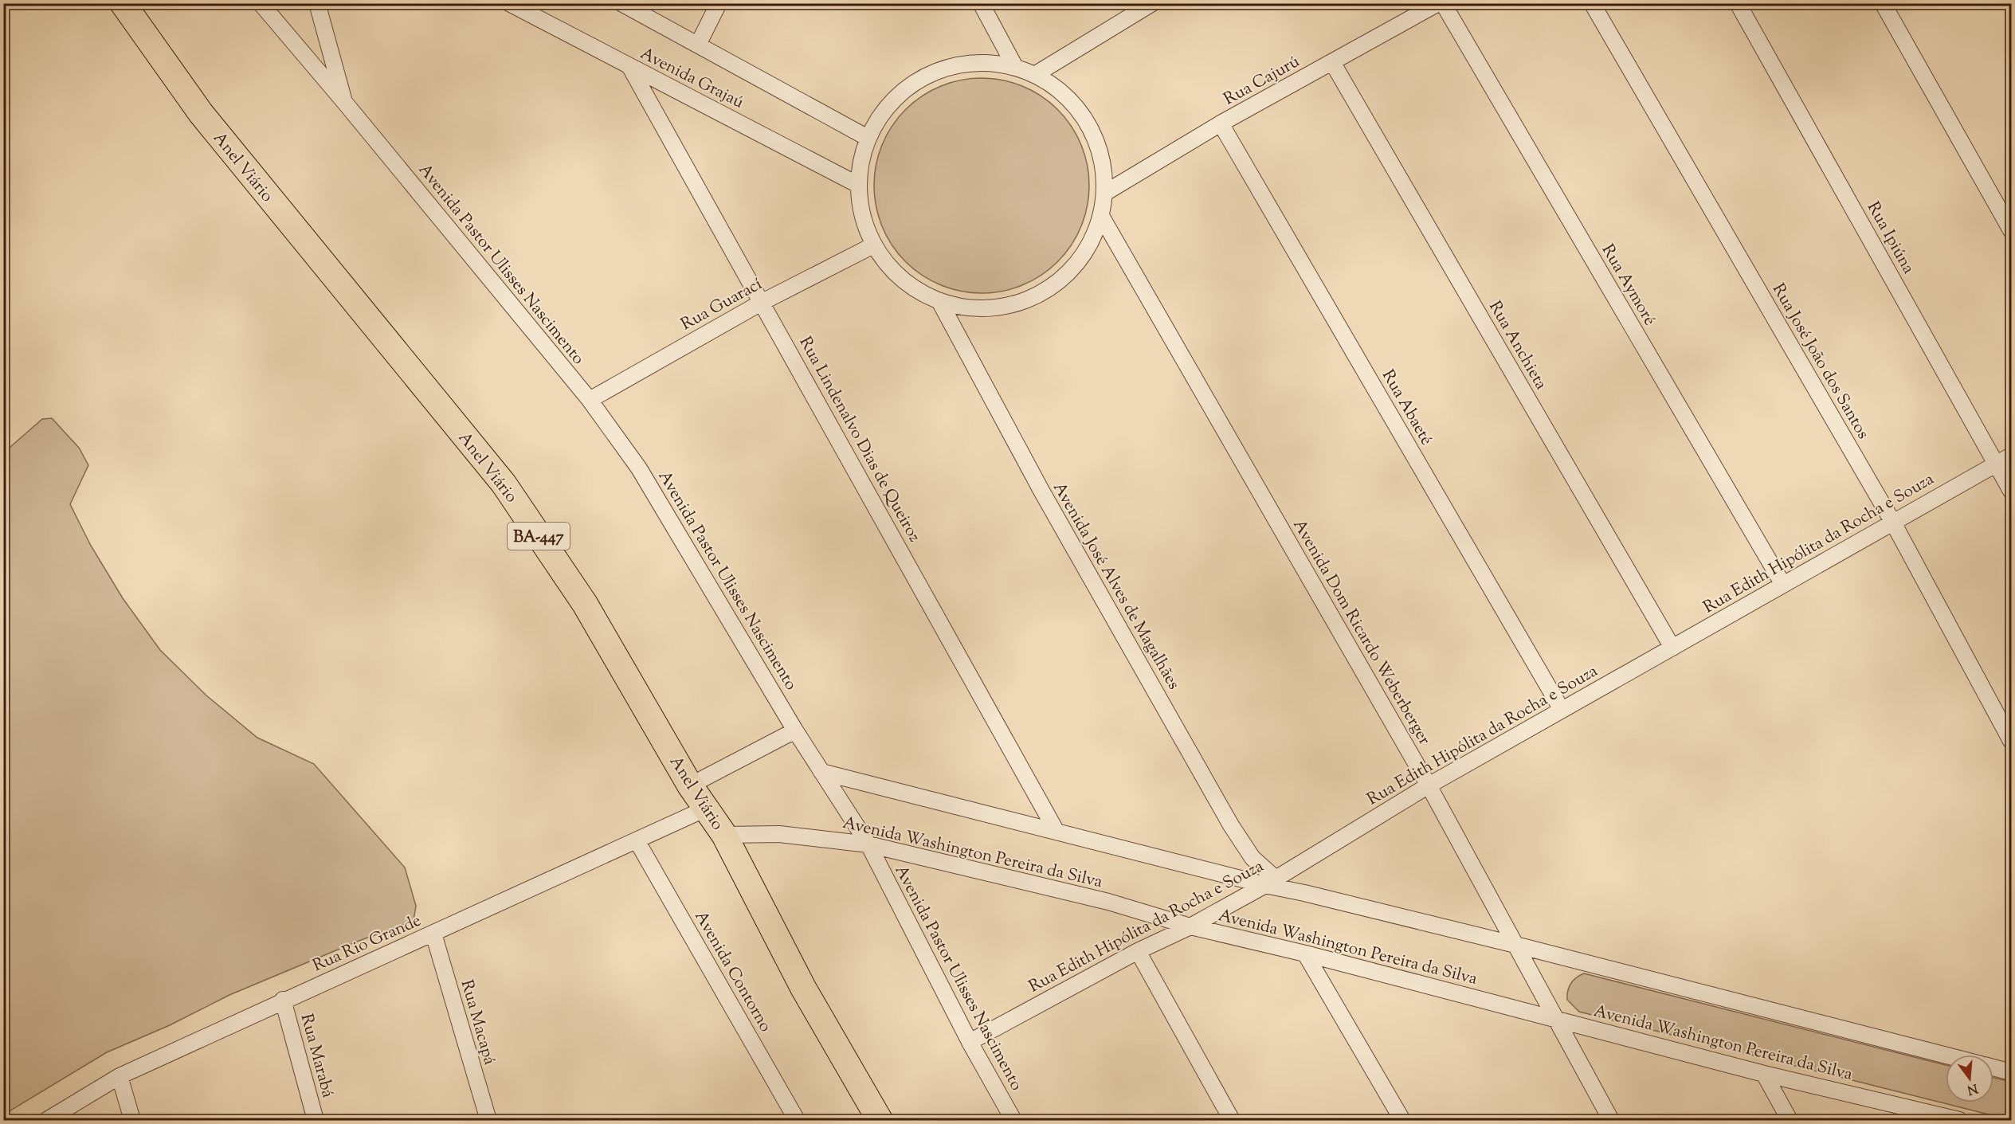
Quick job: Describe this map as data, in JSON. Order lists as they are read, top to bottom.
{
  "streets": {
    "main road": ["Anel Viário", "BA-447"],
    "street": [
      "Avenida Grajaú",
      "Rua Cajurú",
      "Rua Ipiúna",
      "Avenida Pastor Ulisses Nascimento",
      "Rua Aymoré",
      "Rua Guarací",
      "Rua Anchieta",
      "Rua José João dos Santos",
      "Rua Abaeté",
      "Rua Lindenalvo Dias de Queiroz",
      "Rua Edith Hipólita da Rocha e Souza",
      "Avenida José Alves de Magalhães",
      "Avenida Dom Ricardo Weberberger",
      "Avenida Washington Pereira da Silva",
      "Rua Rio Grande",
      "Avenida Contorno",
      "Rua Macapá",
      "Rua Marabá"
    ]
  },
  "crossings": [
    ["Avenida Grajaú", "Rua Lindenalvo Dias de Queiroz"],
    ["Rua Cajurú", "Rua Anchieta"],
    ["Rua Cajurú", "Rua Abaeté"],
    ["Anel Viário", "Avenida Washington Pereira da Silva"],
    ["Anel Viário", "Rua Rio Grande"],
    ["Rua Ipiúna", "Rua Edith Hipólita da Rocha e Souza"],
    ["Avenida Pastor Ulisses Nascimento", "Rua Guarací"],
    ["Avenida Pastor Ulisses Nascimento", "Rua Edith Hipólita da Rocha e Souza"],
    ["Avenida Pastor Ulisses Nascimento", "Avenida Washington Pereira da Silva"],
    ["Rua Aymoré", "Rua Edith Hipólita da Rocha e Souza"],
    ["Rua Guarací", "Rua Lindenalvo Dias de Queiroz"],
    ["Rua Anchieta", "Rua Edith Hipólita da Rocha e Souza"],
    ["Rua José João dos Santos", "Rua Edith Hipólita da Rocha e Souza"],
    ["Rua Abaeté", "Rua Edith Hipólita da Rocha e Souza"],
    ["Rua Edith Hipólita da Rocha e Souza", "Avenida José Alves de Magalhães"],
    ["Rua Edith Hipólita da Rocha e Souza", "Avenida Dom Ricardo Weberberger"],
    ["Rua Edith Hipólita da Rocha e Souza", "Avenida Washington Pereira da Silva"],
    ["Avenida Dom Ricardo Weberberger", "Avenida Washington Pereira da Silva"],
    ["Rua Rio Grande", "Avenida Contorno"],
    ["Rua Rio Grande", "Rua Macapá"],
    ["Rua Rio Grande", "Rua Marabá"]
  ],
  "north": "bottom"
}
